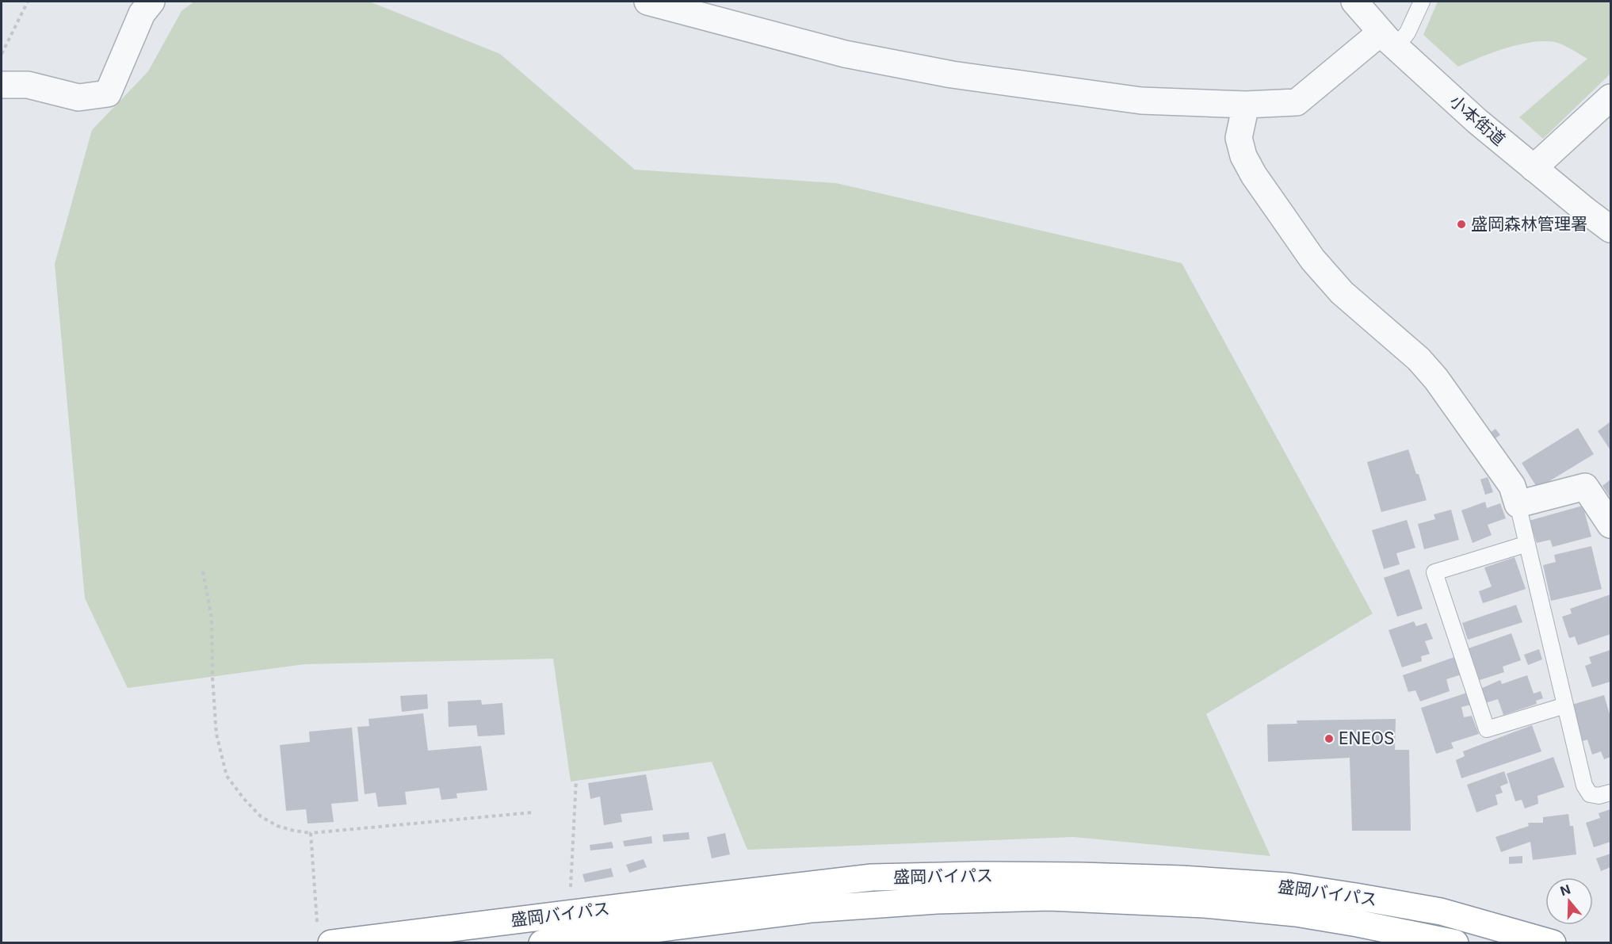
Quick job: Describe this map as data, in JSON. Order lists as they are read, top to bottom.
{
  "streets": {
    "highway": ["盛岡バイパス"],
    "street": ["小本街道"]
  },
  "places": ["盛岡森林管理署", "ENEOS"],
  "north": "top"
}
